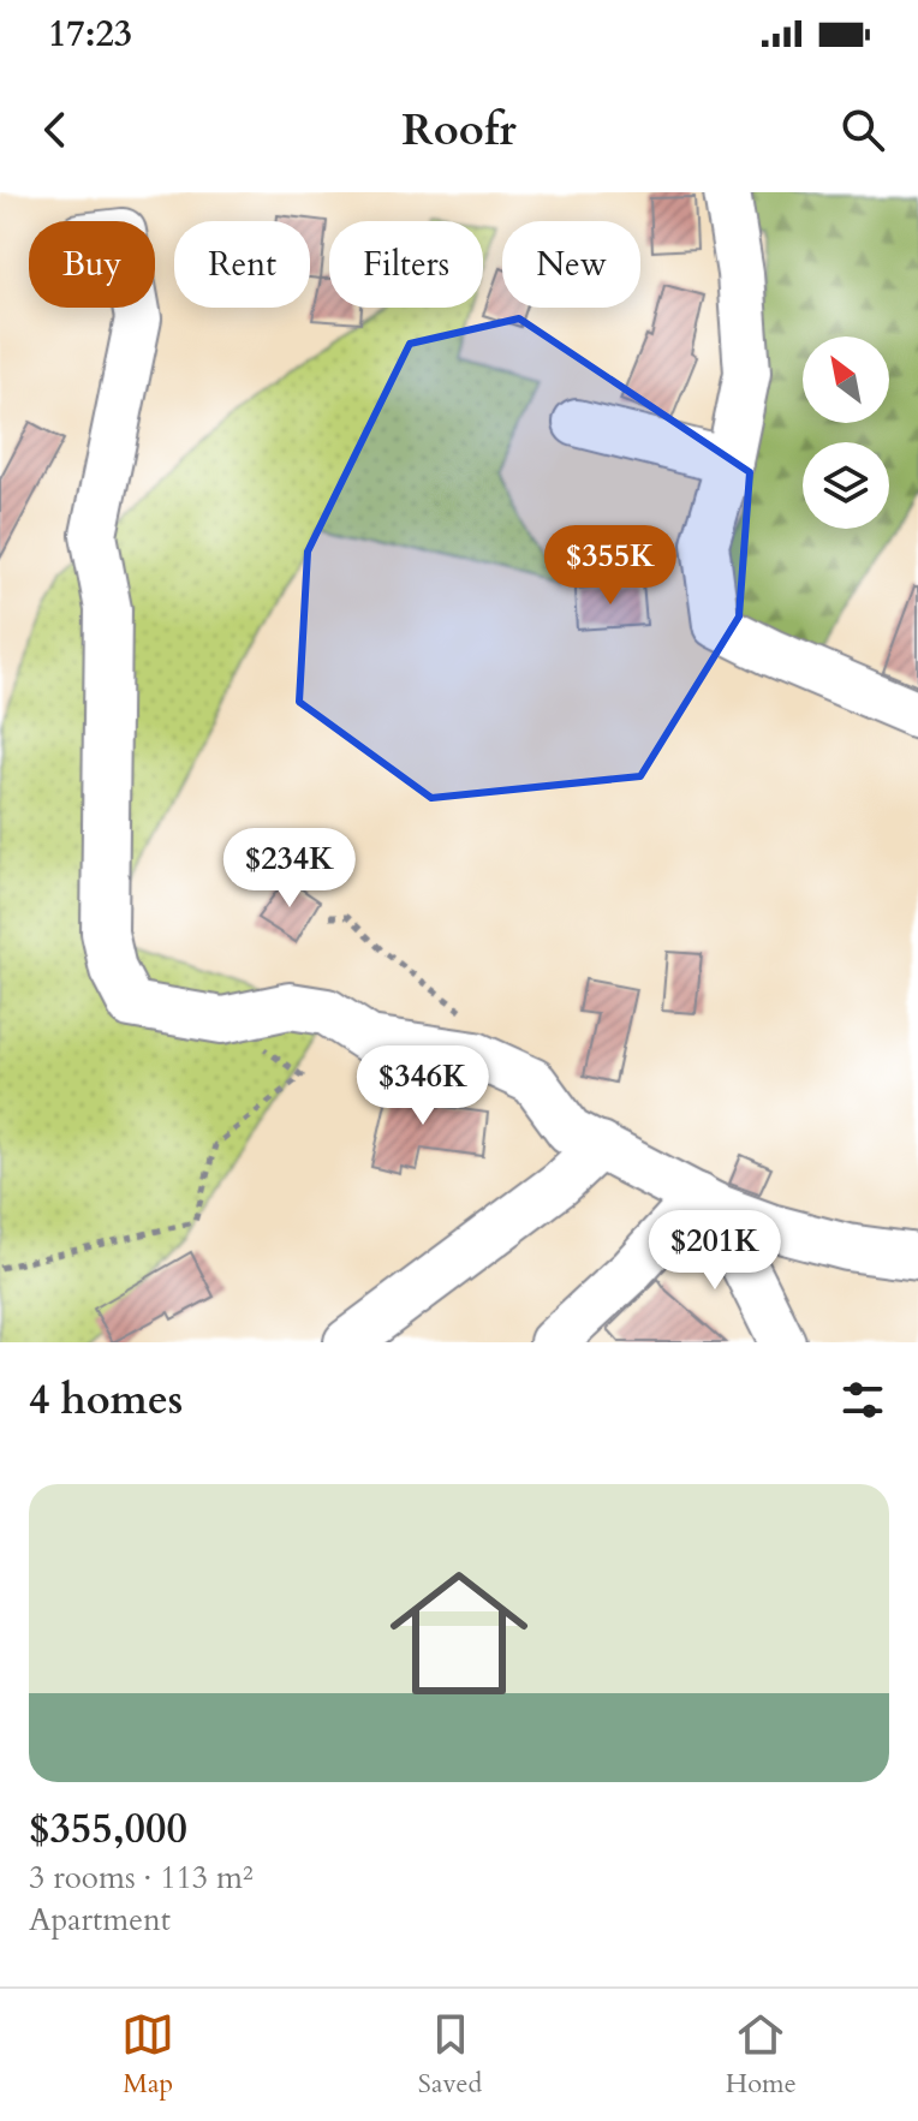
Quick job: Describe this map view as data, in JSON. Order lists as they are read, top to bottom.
{
  "north": "top left",
  "page": {
    "status": "17:23",
    "header": "Roofr",
    "chip": [
      "Buy",
      "Rent",
      "Filters",
      "New"
    ],
    "price": [
      "$355K",
      "$234K",
      "$346K",
      "$201K"
    ],
    "heading": "4 homes",
    "list": [
      {
        "name": "$355,000",
        "note": "3 rooms · 113 m² · Apartment"
      }
    ],
    "tabs": ["Map", "Saved", "Home"]
  }
}
